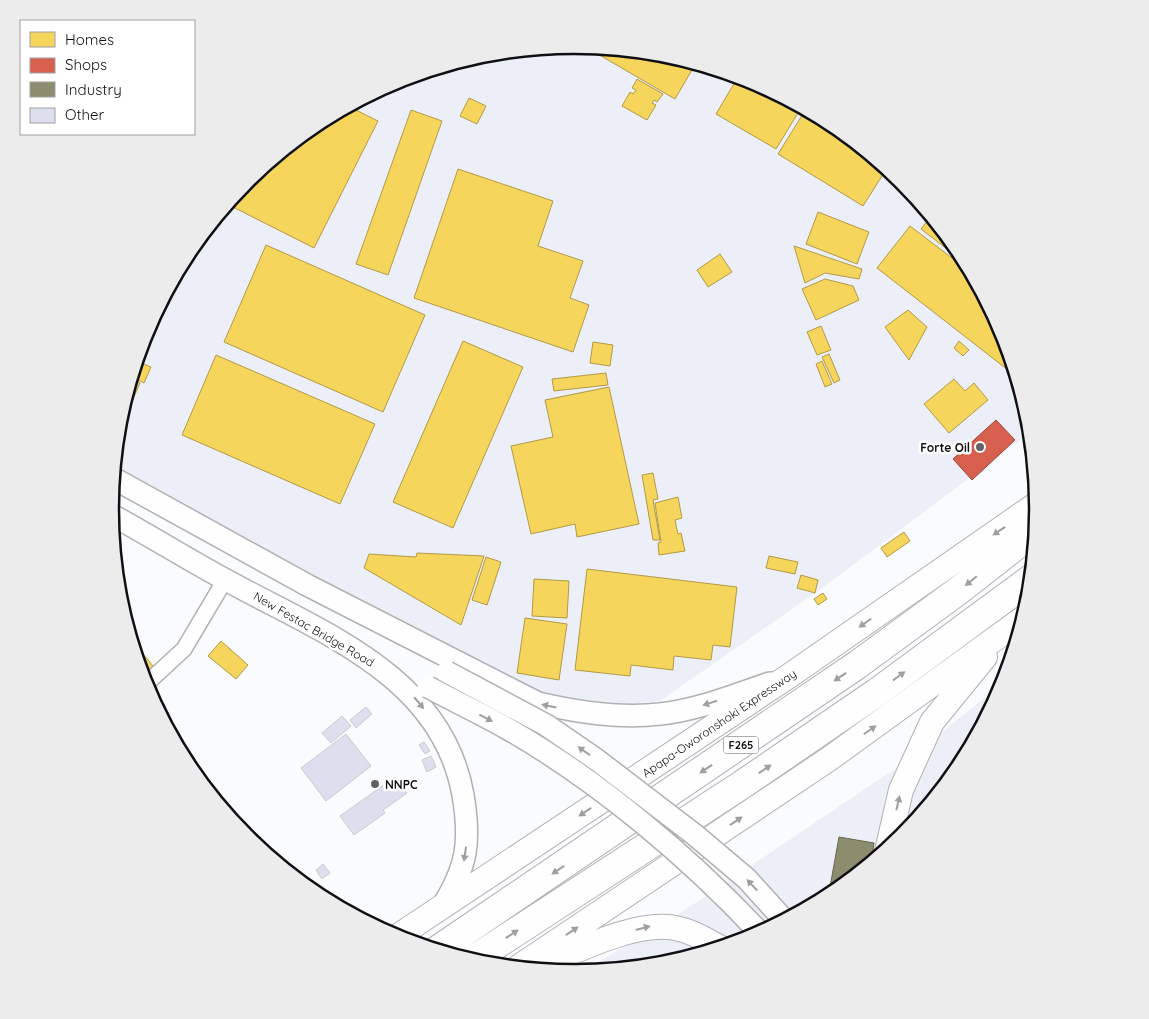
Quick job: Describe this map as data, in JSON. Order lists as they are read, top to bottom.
{
  "streets": {
    "highway": ["F265"],
    "main road": ["New Festac Bridge Road", "Apapa-Oworonshoki Expressway"]
  },
  "crossings": [
    ["New Festac Bridge Road", "Apapa-Oworonshoki Expressway"]
  ],
  "places": ["Forte Oil", "NNPC"],
  "legend": [
    "Homes",
    "Shops",
    "Industry",
    "Other"
  ]
}
